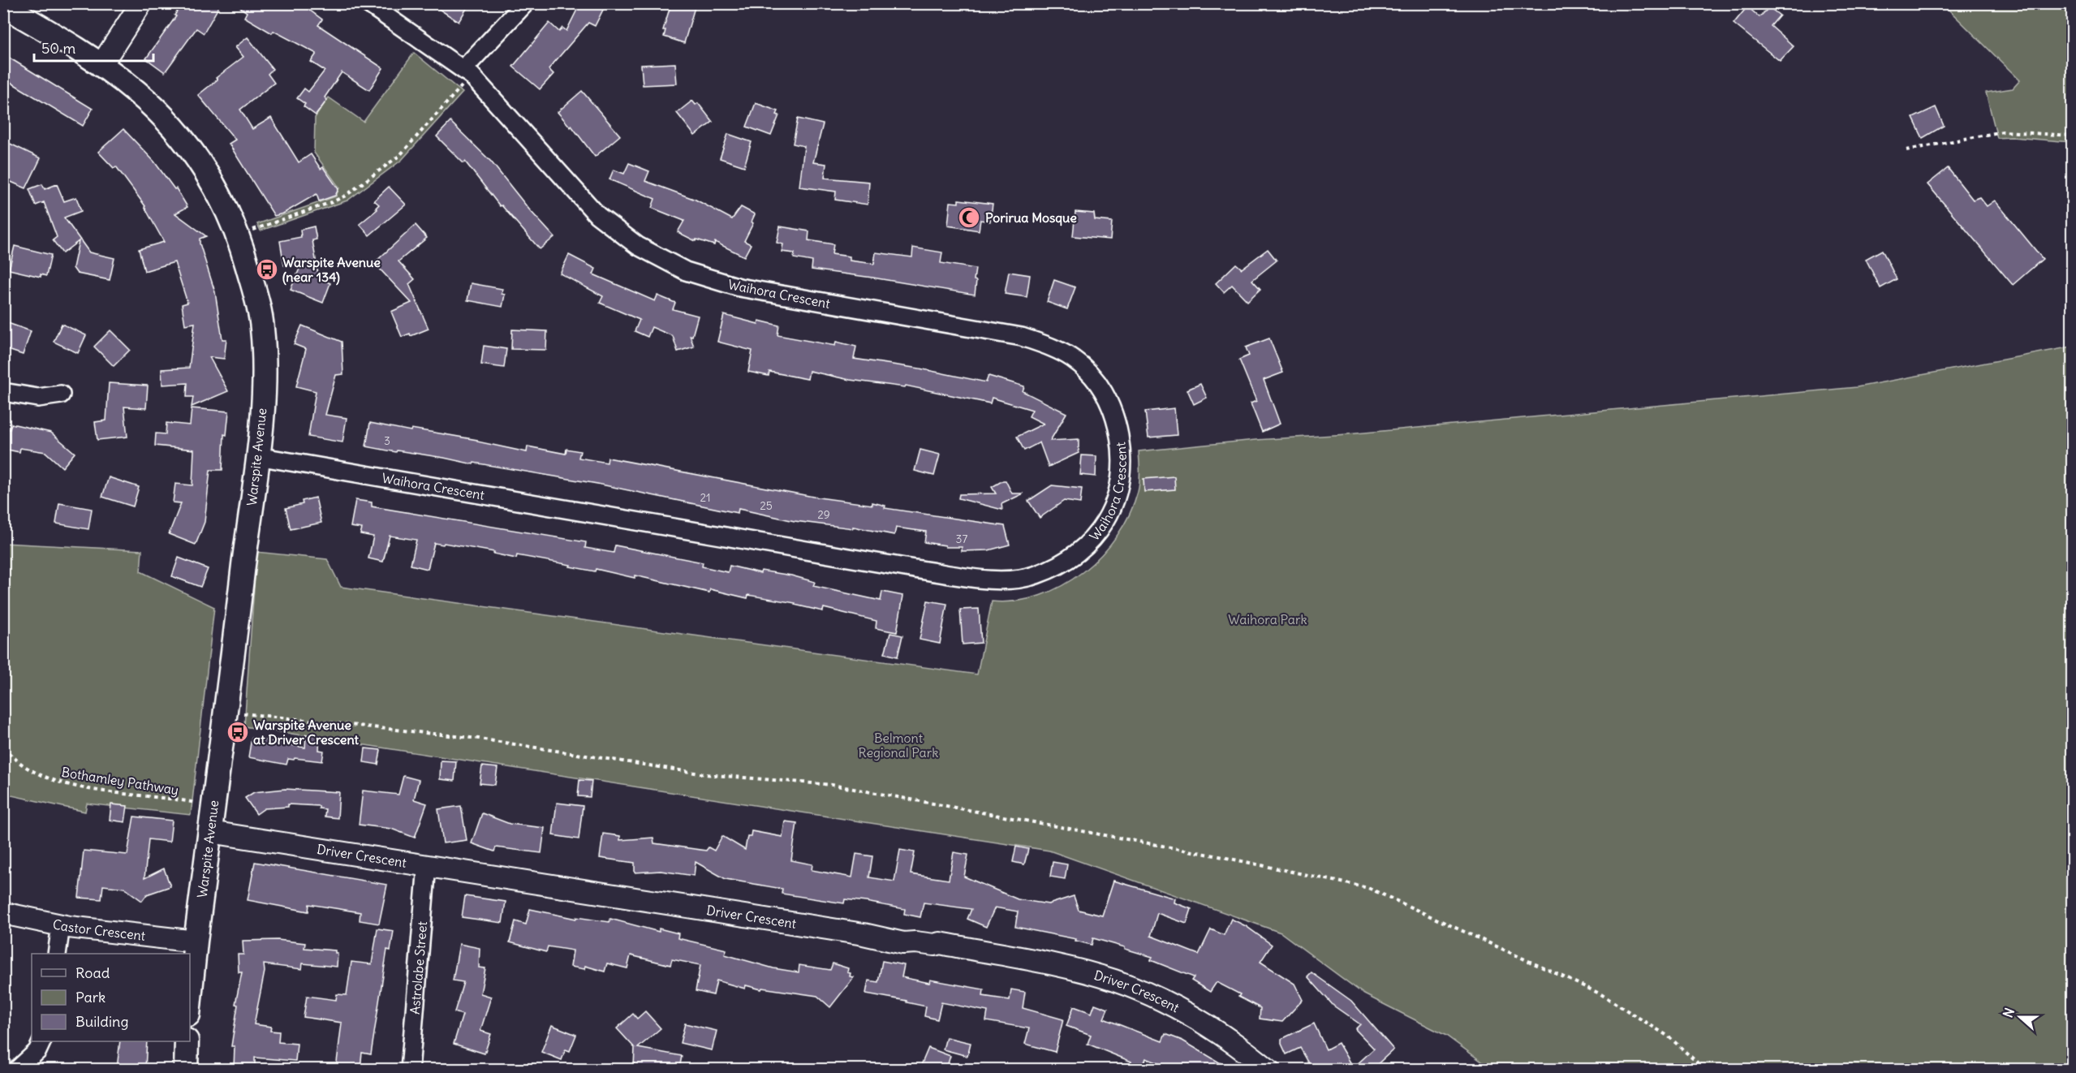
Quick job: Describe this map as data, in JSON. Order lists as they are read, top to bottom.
{
  "streets": {
    "main road": ["Warspite Avenue"],
    "street": [
      "Waihora Crescent",
      "Driver Crescent",
      "Castor Crescent",
      "Astrolabe Street"
    ],
    "path": ["Bothamley Pathway"]
  },
  "crossings": [
    ["Waihora Crescent", "Warspite Avenue"],
    ["Warspite Avenue", "Bothamley Pathway"],
    ["Warspite Avenue", "Driver Crescent"],
    ["Warspite Avenue", "Castor Crescent"],
    ["Driver Crescent", "Astrolabe Street"]
  ],
  "parks": ["Waihora Park", "Belmont Regional Park"],
  "places": {
    "mosque": ["Porirua Mosque"],
    "bus stop": ["Warspite Avenue (near 134)", "Warspite Avenue at Driver Crescent"]
  },
  "house_numbers": [
    "3",
    "21",
    "25",
    "29",
    "37"
  ],
  "legend": ["Road", "Park", "Building"],
  "scale_bar": "50 m",
  "north": "left"
}
